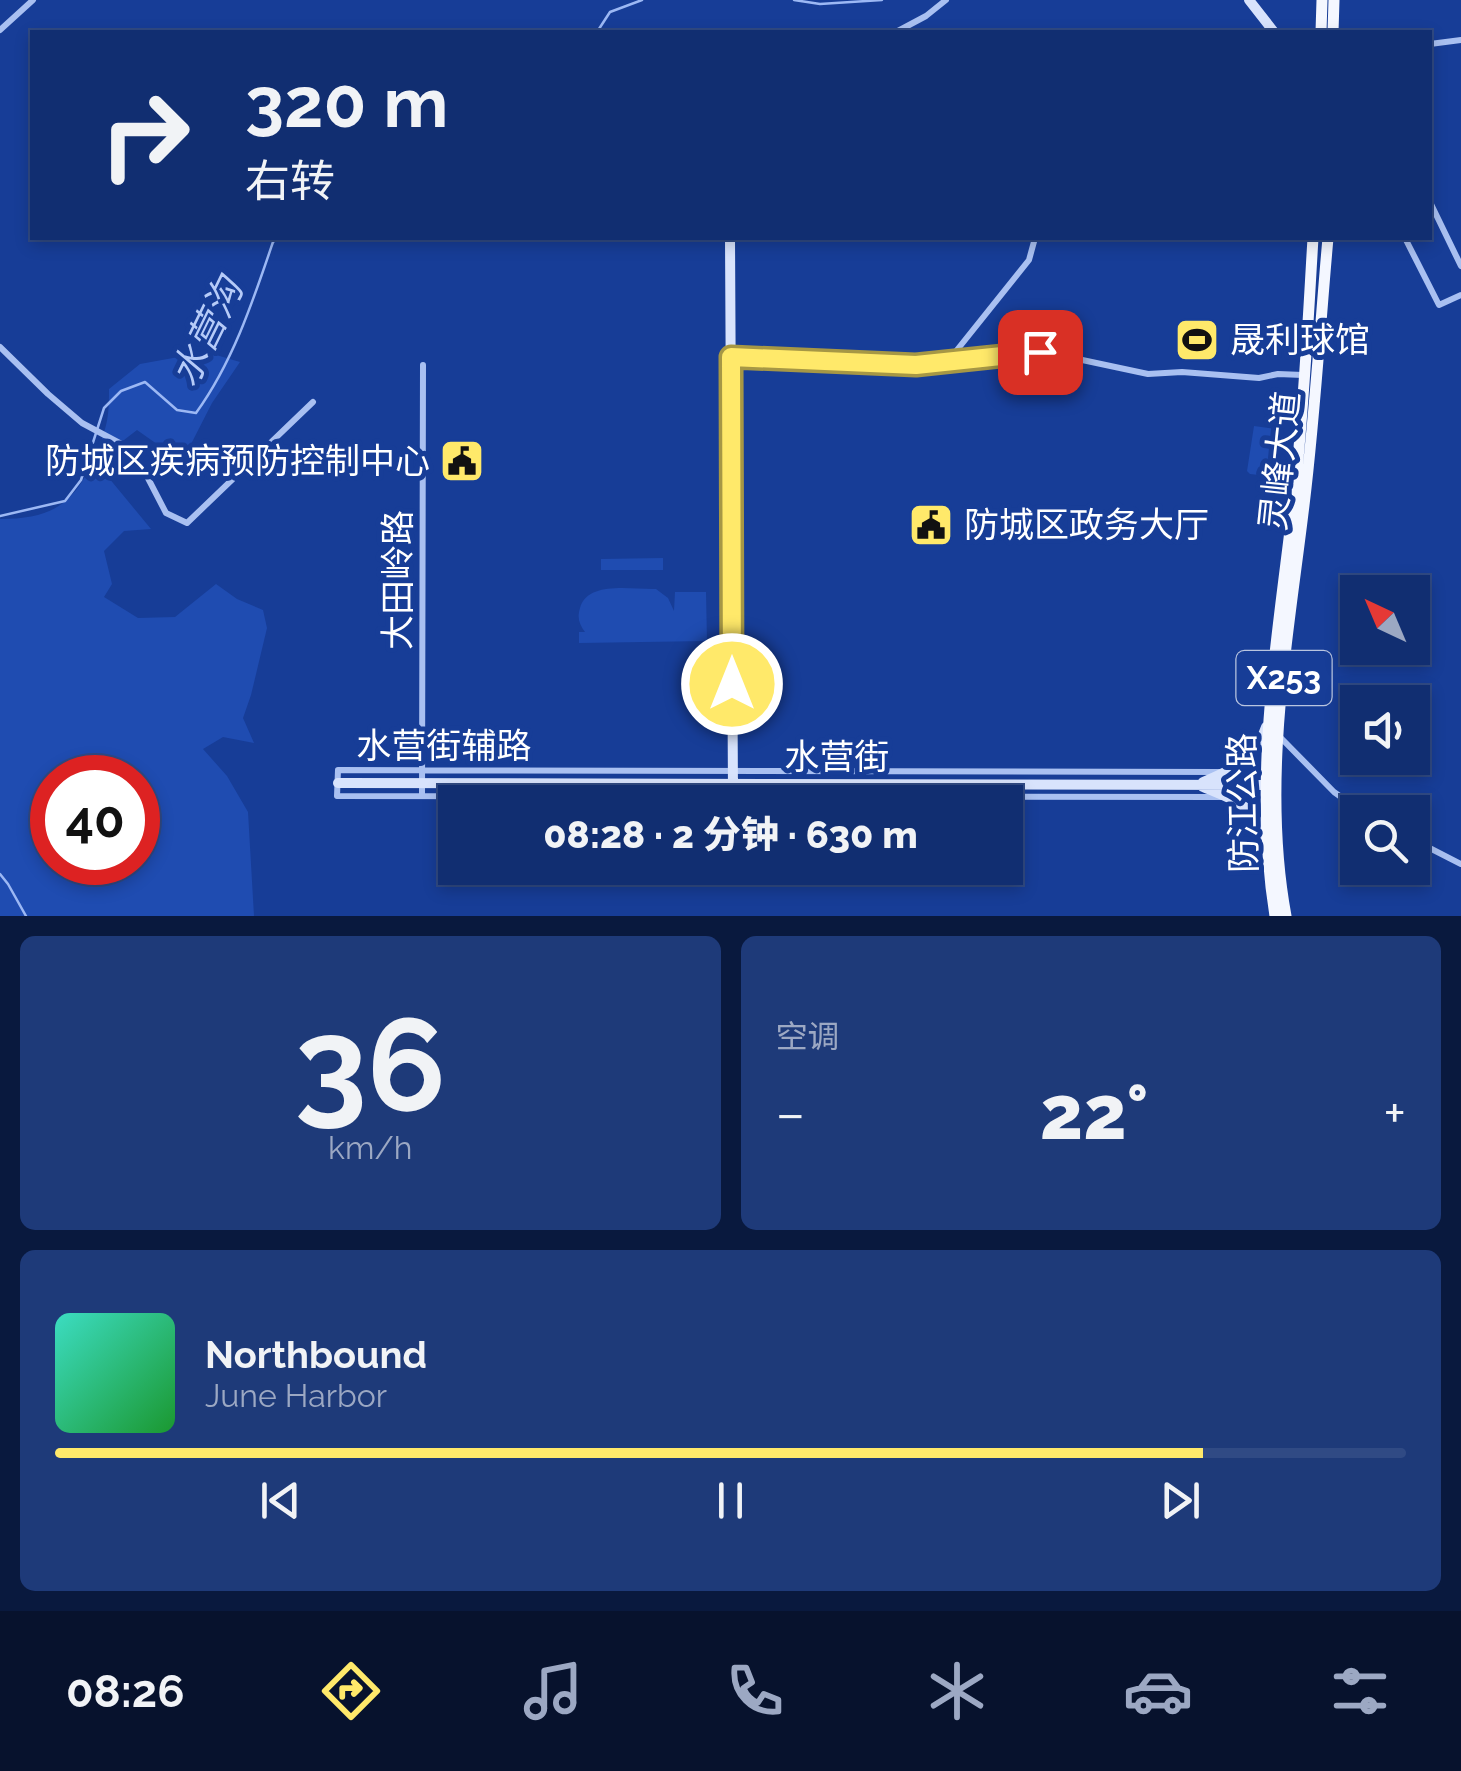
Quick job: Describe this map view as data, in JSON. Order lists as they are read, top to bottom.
{
  "streets": {
    "main road": ["灵峰大道", "X253", "防江公路"],
    "street": ["大田岭路", "水营街辅路", "水营街"]
  },
  "crossings": [
    ["灵峰大道", "防江公路"],
    ["大田岭路", "水营街辅路"],
    ["大田岭路", "水营街"],
    ["水营街辅路", "水营街"],
    ["水营街", "防江公路"]
  ],
  "water": ["水营沟"],
  "places": {
    "sports": ["晟利球馆"],
    "public building": ["防城区疾病预防控制中心", "防城区政务大厅"]
  },
  "north": "top left",
  "page": {
    "turn": ["320 m", "右转"],
    "limit": "40",
    "trip": "08:28 · 2 分钟 · 630 m",
    "tile": [
      ["36", "km/h"],
      "空调"
    ],
    "heat": ["−", "22°", "+"],
    "song": ["Northbound", "June Harbor"],
    "tabs": "08:26"
  }
}
